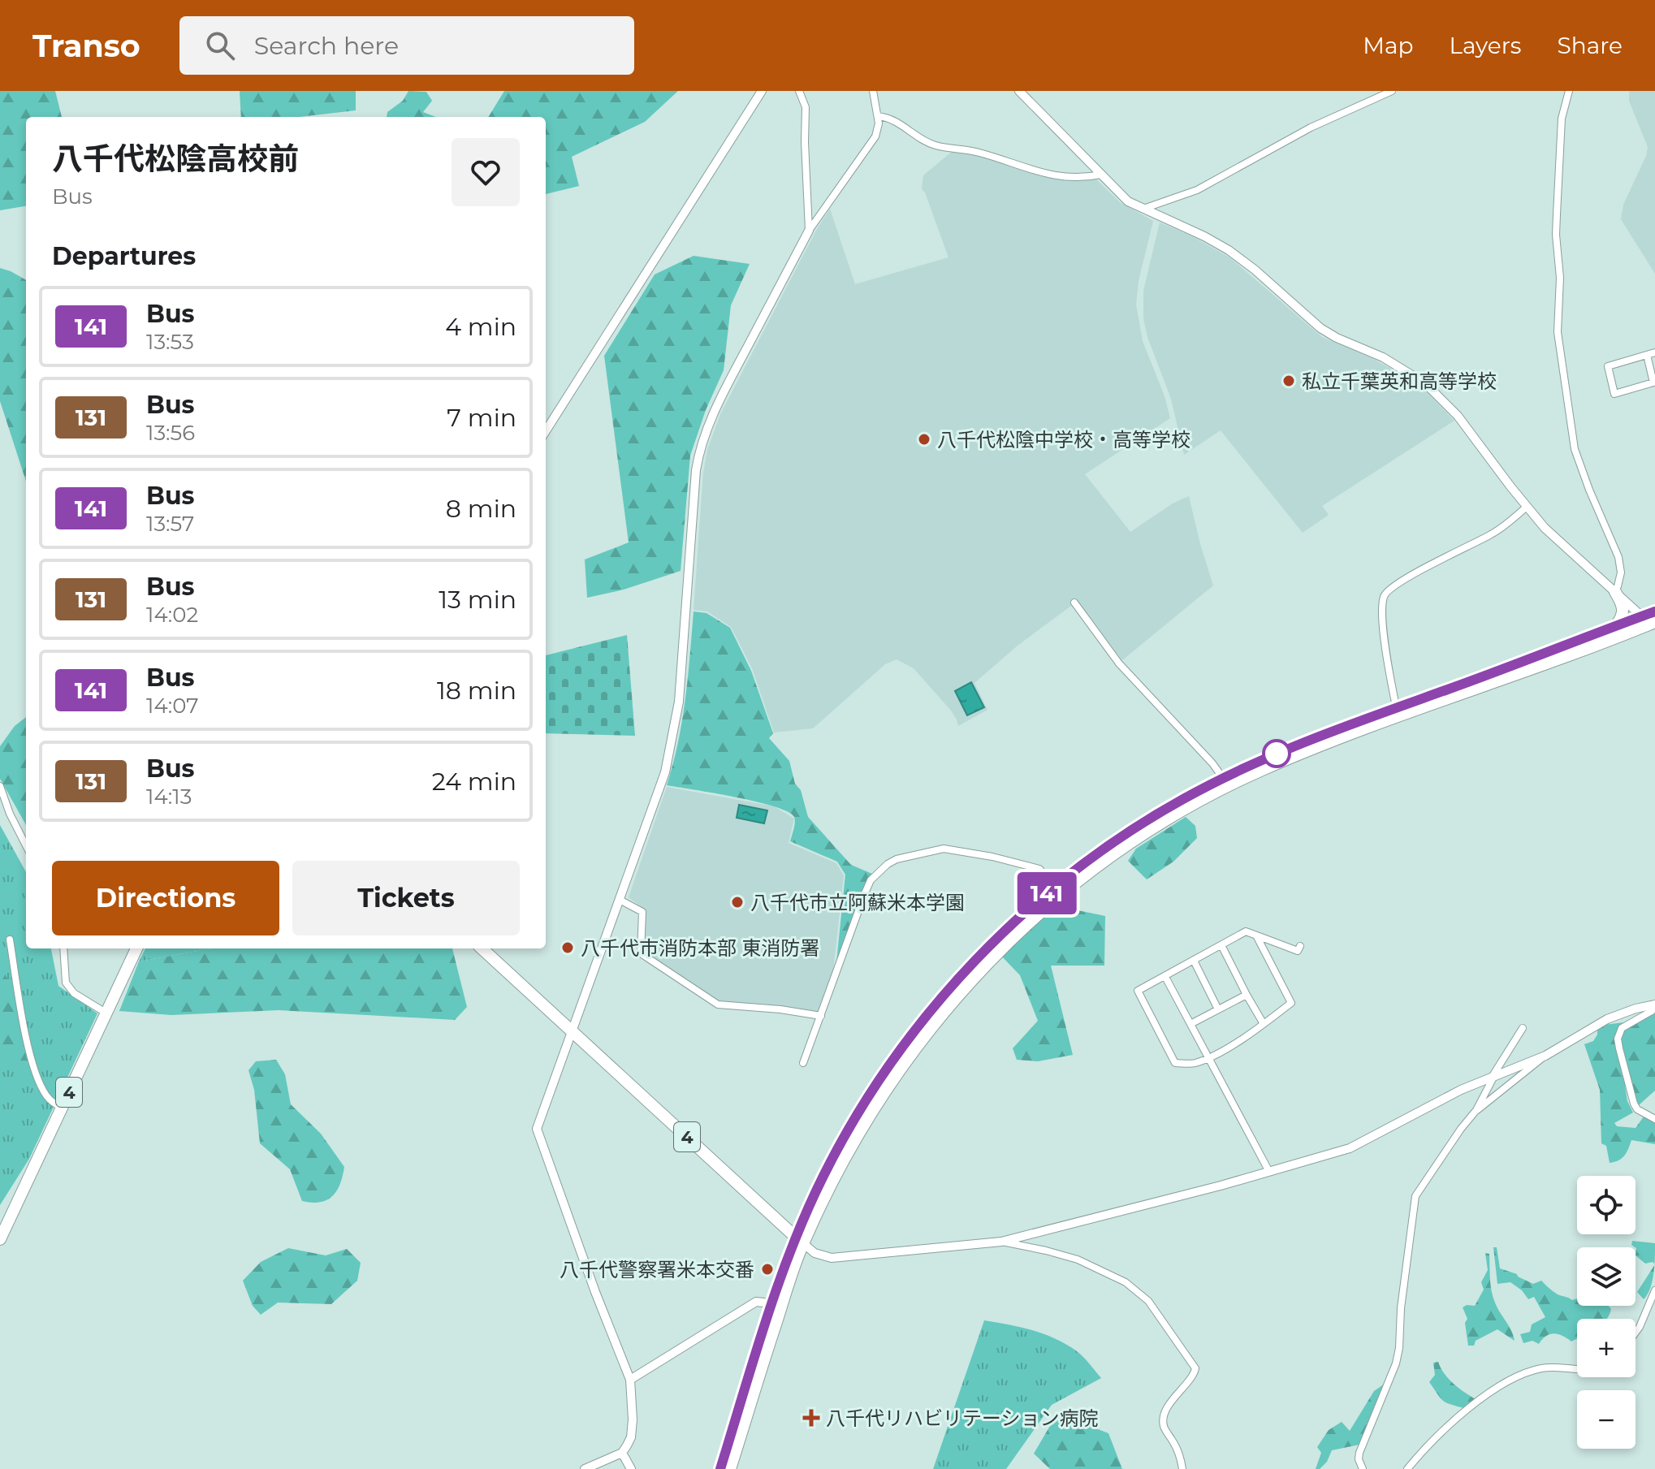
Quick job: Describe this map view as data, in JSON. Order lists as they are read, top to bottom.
{
  "streets": {
    "main road": ["4"]
  },
  "places": {
    "other": [
      "私立千葉英和高等学校",
      "八千代松陰中学校・高等学校",
      "八千代市立阿蘇米本学園",
      "八千代市消防本部 東消防署",
      "八千代警察署米本交番"
    ],
    "health": ["八千代リハビリテーション病院"]
  },
  "lines": ["bus line 141"],
  "page": {
    "header": "Transo",
    "search": "Search here",
    "nav": ["Map", "Layers", "Share"],
    "on_map": "141",
    "heading": [
      ["八千代松陰高校前", "Bus"],
      "Departures"
    ],
    "list": [
      {
        "mark": "141",
        "name": "Bus",
        "note": "13:53",
        "value": "4 min"
      },
      {
        "mark": "131",
        "name": "Bus",
        "note": "13:56",
        "value": "7 min"
      },
      {
        "mark": "141",
        "name": "Bus",
        "note": "13:57",
        "value": "8 min"
      },
      {
        "mark": "131",
        "name": "Bus",
        "note": "14:02",
        "value": "13 min"
      },
      {
        "mark": "141",
        "name": "Bus",
        "note": "14:07",
        "value": "18 min"
      },
      {
        "mark": "131",
        "name": "Bus",
        "note": "14:13",
        "value": "24 min"
      }
    ],
    "buttons": ["Directions", "Tickets"],
    "map_buttons": ["+", "−"]
  }
}
